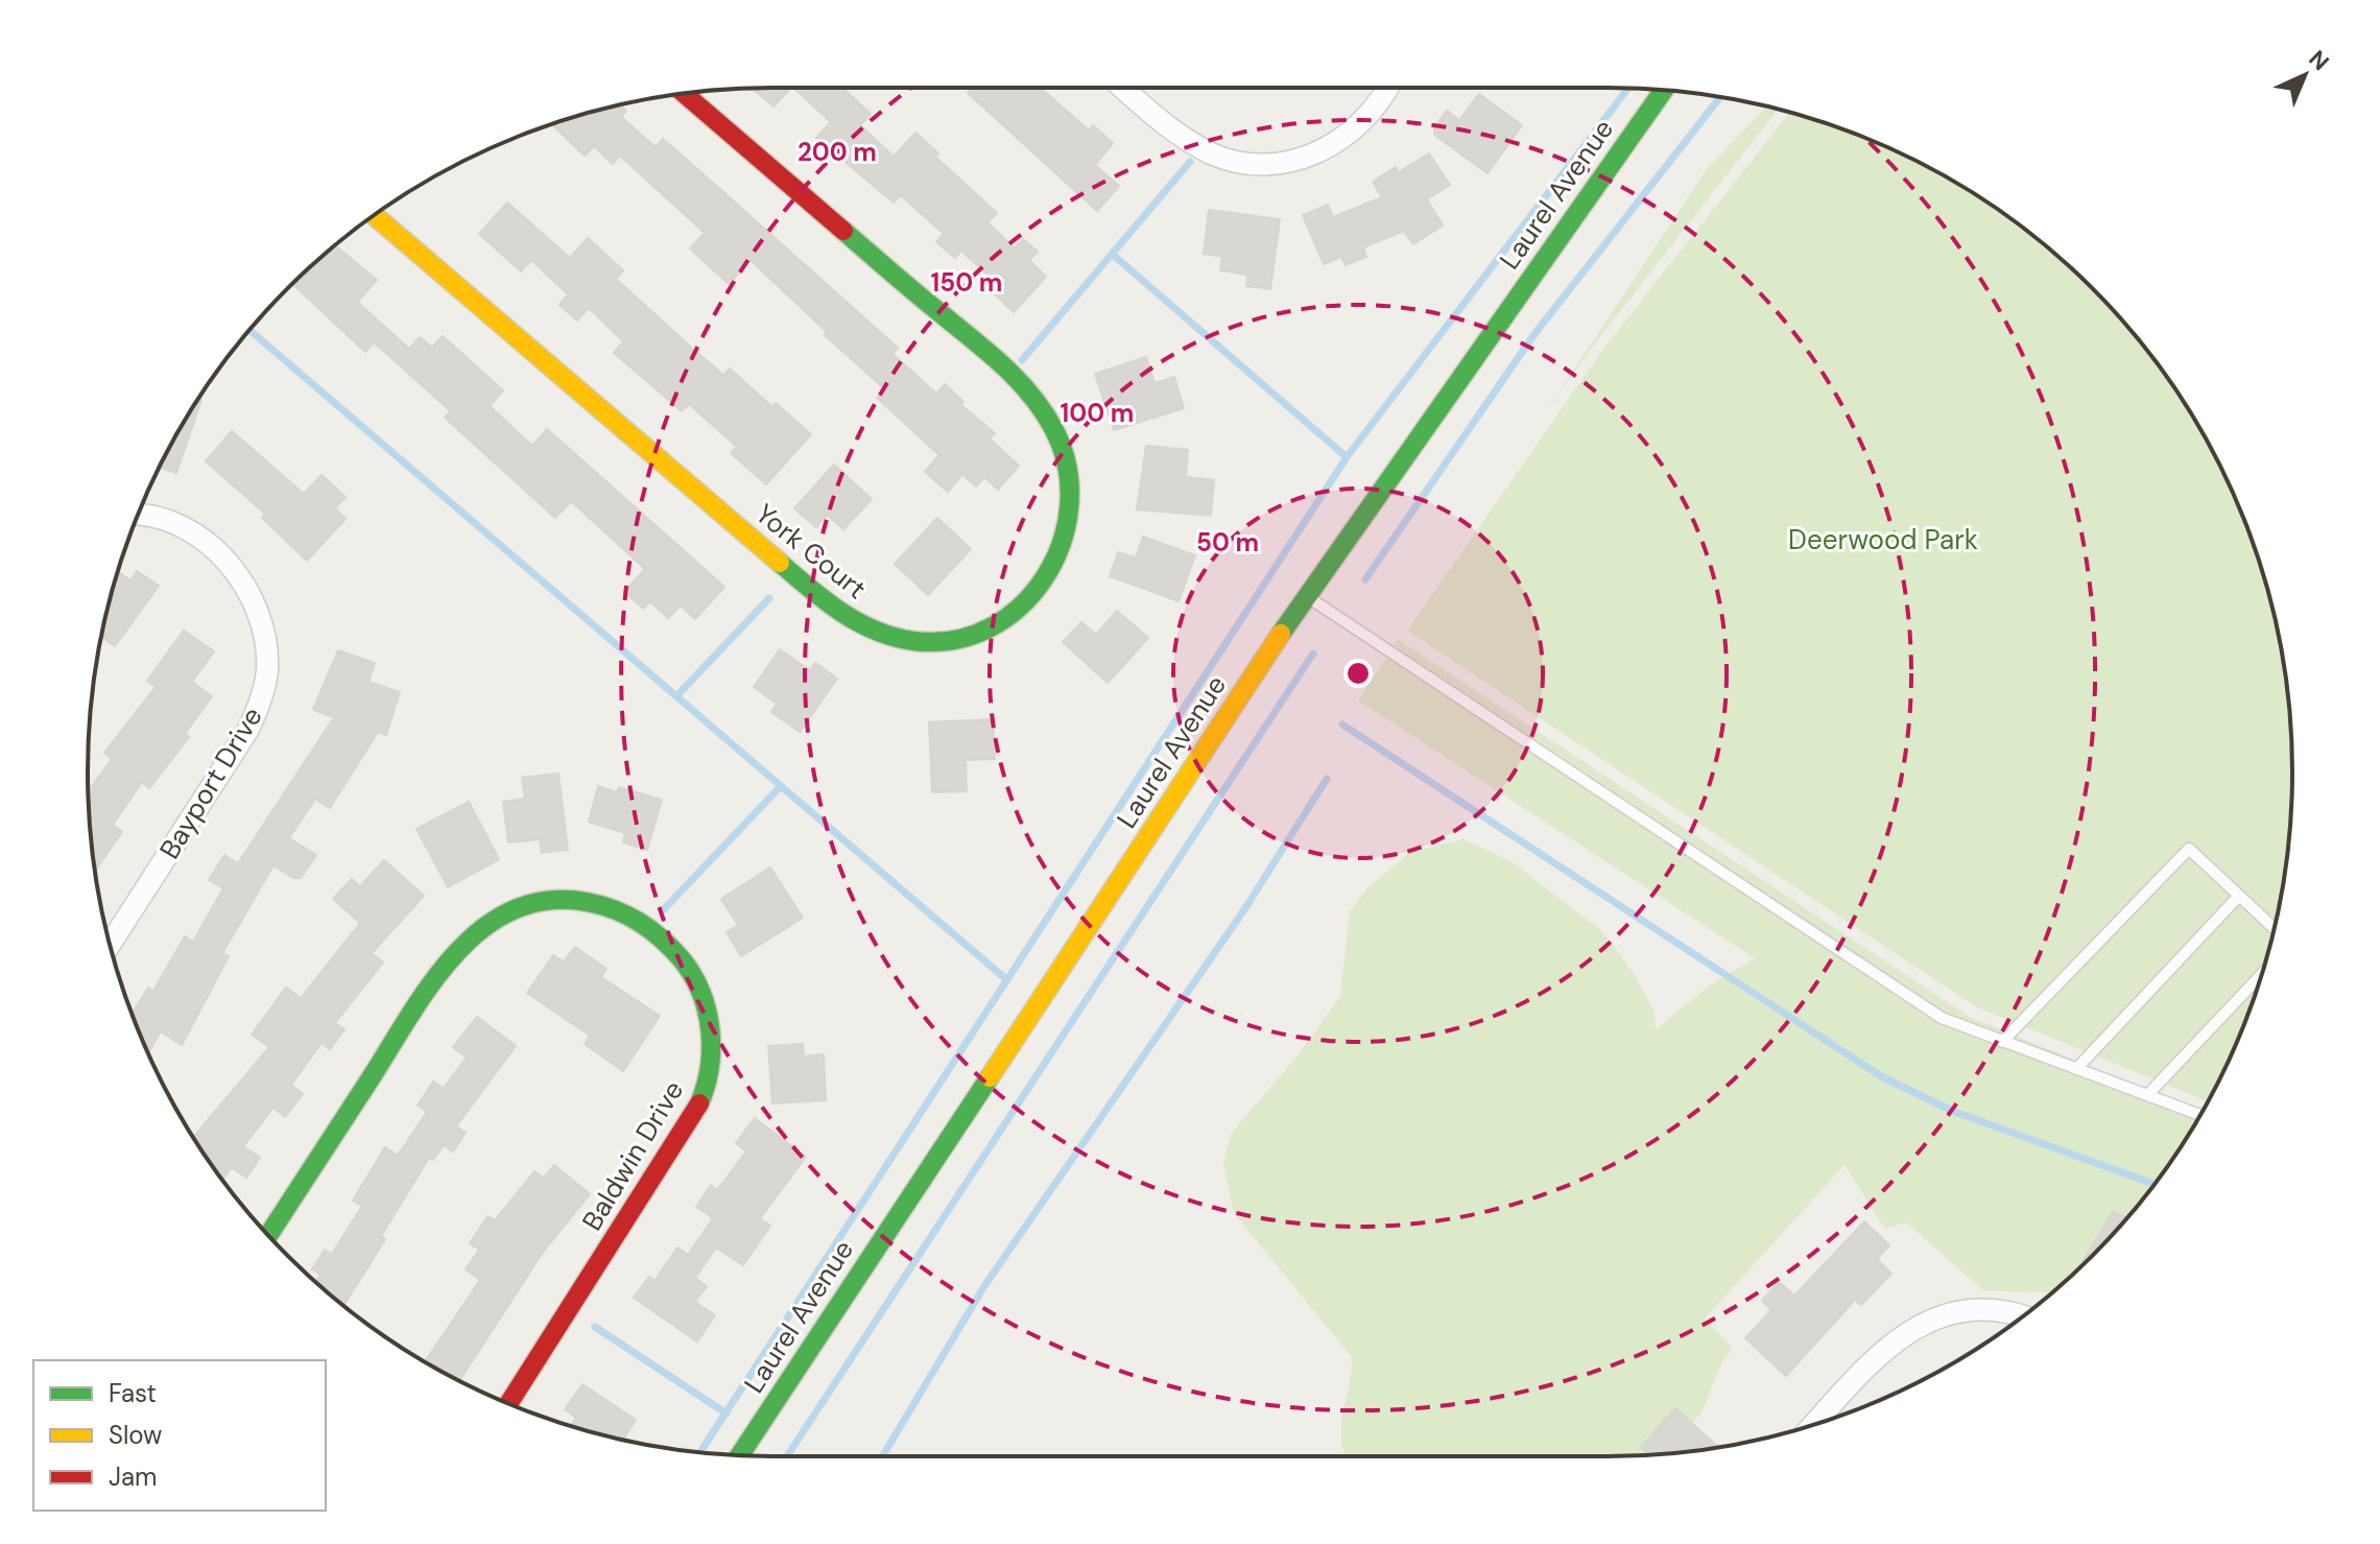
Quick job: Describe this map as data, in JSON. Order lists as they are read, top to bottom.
{
  "streets": {
    "street": [
      "Laurel Avenue",
      "York Court",
      "Bayport Drive",
      "Baldwin Drive"
    ]
  },
  "parks": ["Deerwood Park"],
  "legend": ["Fast", "Slow", "Jam"],
  "north": "top right",
  "rings": [
    "200 m",
    "150 m",
    "100 m",
    "50 m"
  ]
}
